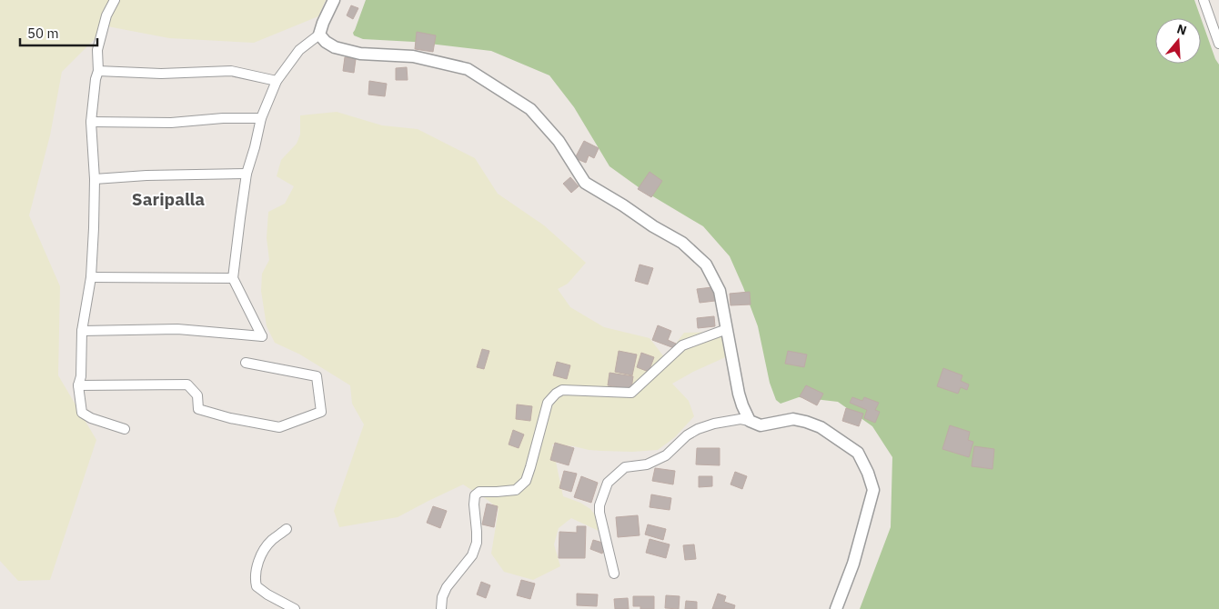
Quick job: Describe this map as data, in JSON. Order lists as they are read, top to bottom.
{
  "districts": ["Saripalla"],
  "scale_bar": "50 m",
  "north": "top"
}
